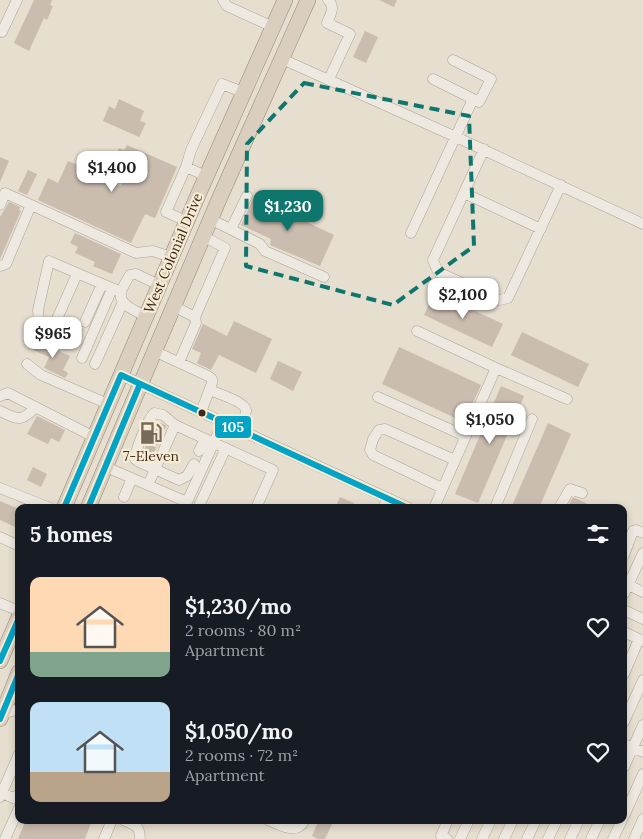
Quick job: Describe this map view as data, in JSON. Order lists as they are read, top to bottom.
{
  "streets": {
    "highway": ["West Colonial Drive"]
  },
  "places": {
    "fuel station": ["7-Eleven"]
  },
  "lines": ["transit line 105"],
  "page": {
    "price": [
      "$1,400",
      "$1,230",
      "$2,100",
      "$965",
      "$1,050"
    ],
    "heading": "5 homes",
    "list": [
      {
        "name": "$1,230/mo",
        "note": "2 rooms · 80 m² · Apartment"
      },
      {
        "name": "$1,050/mo",
        "note": "2 rooms · 72 m² · Apartment"
      }
    ]
  }
}
